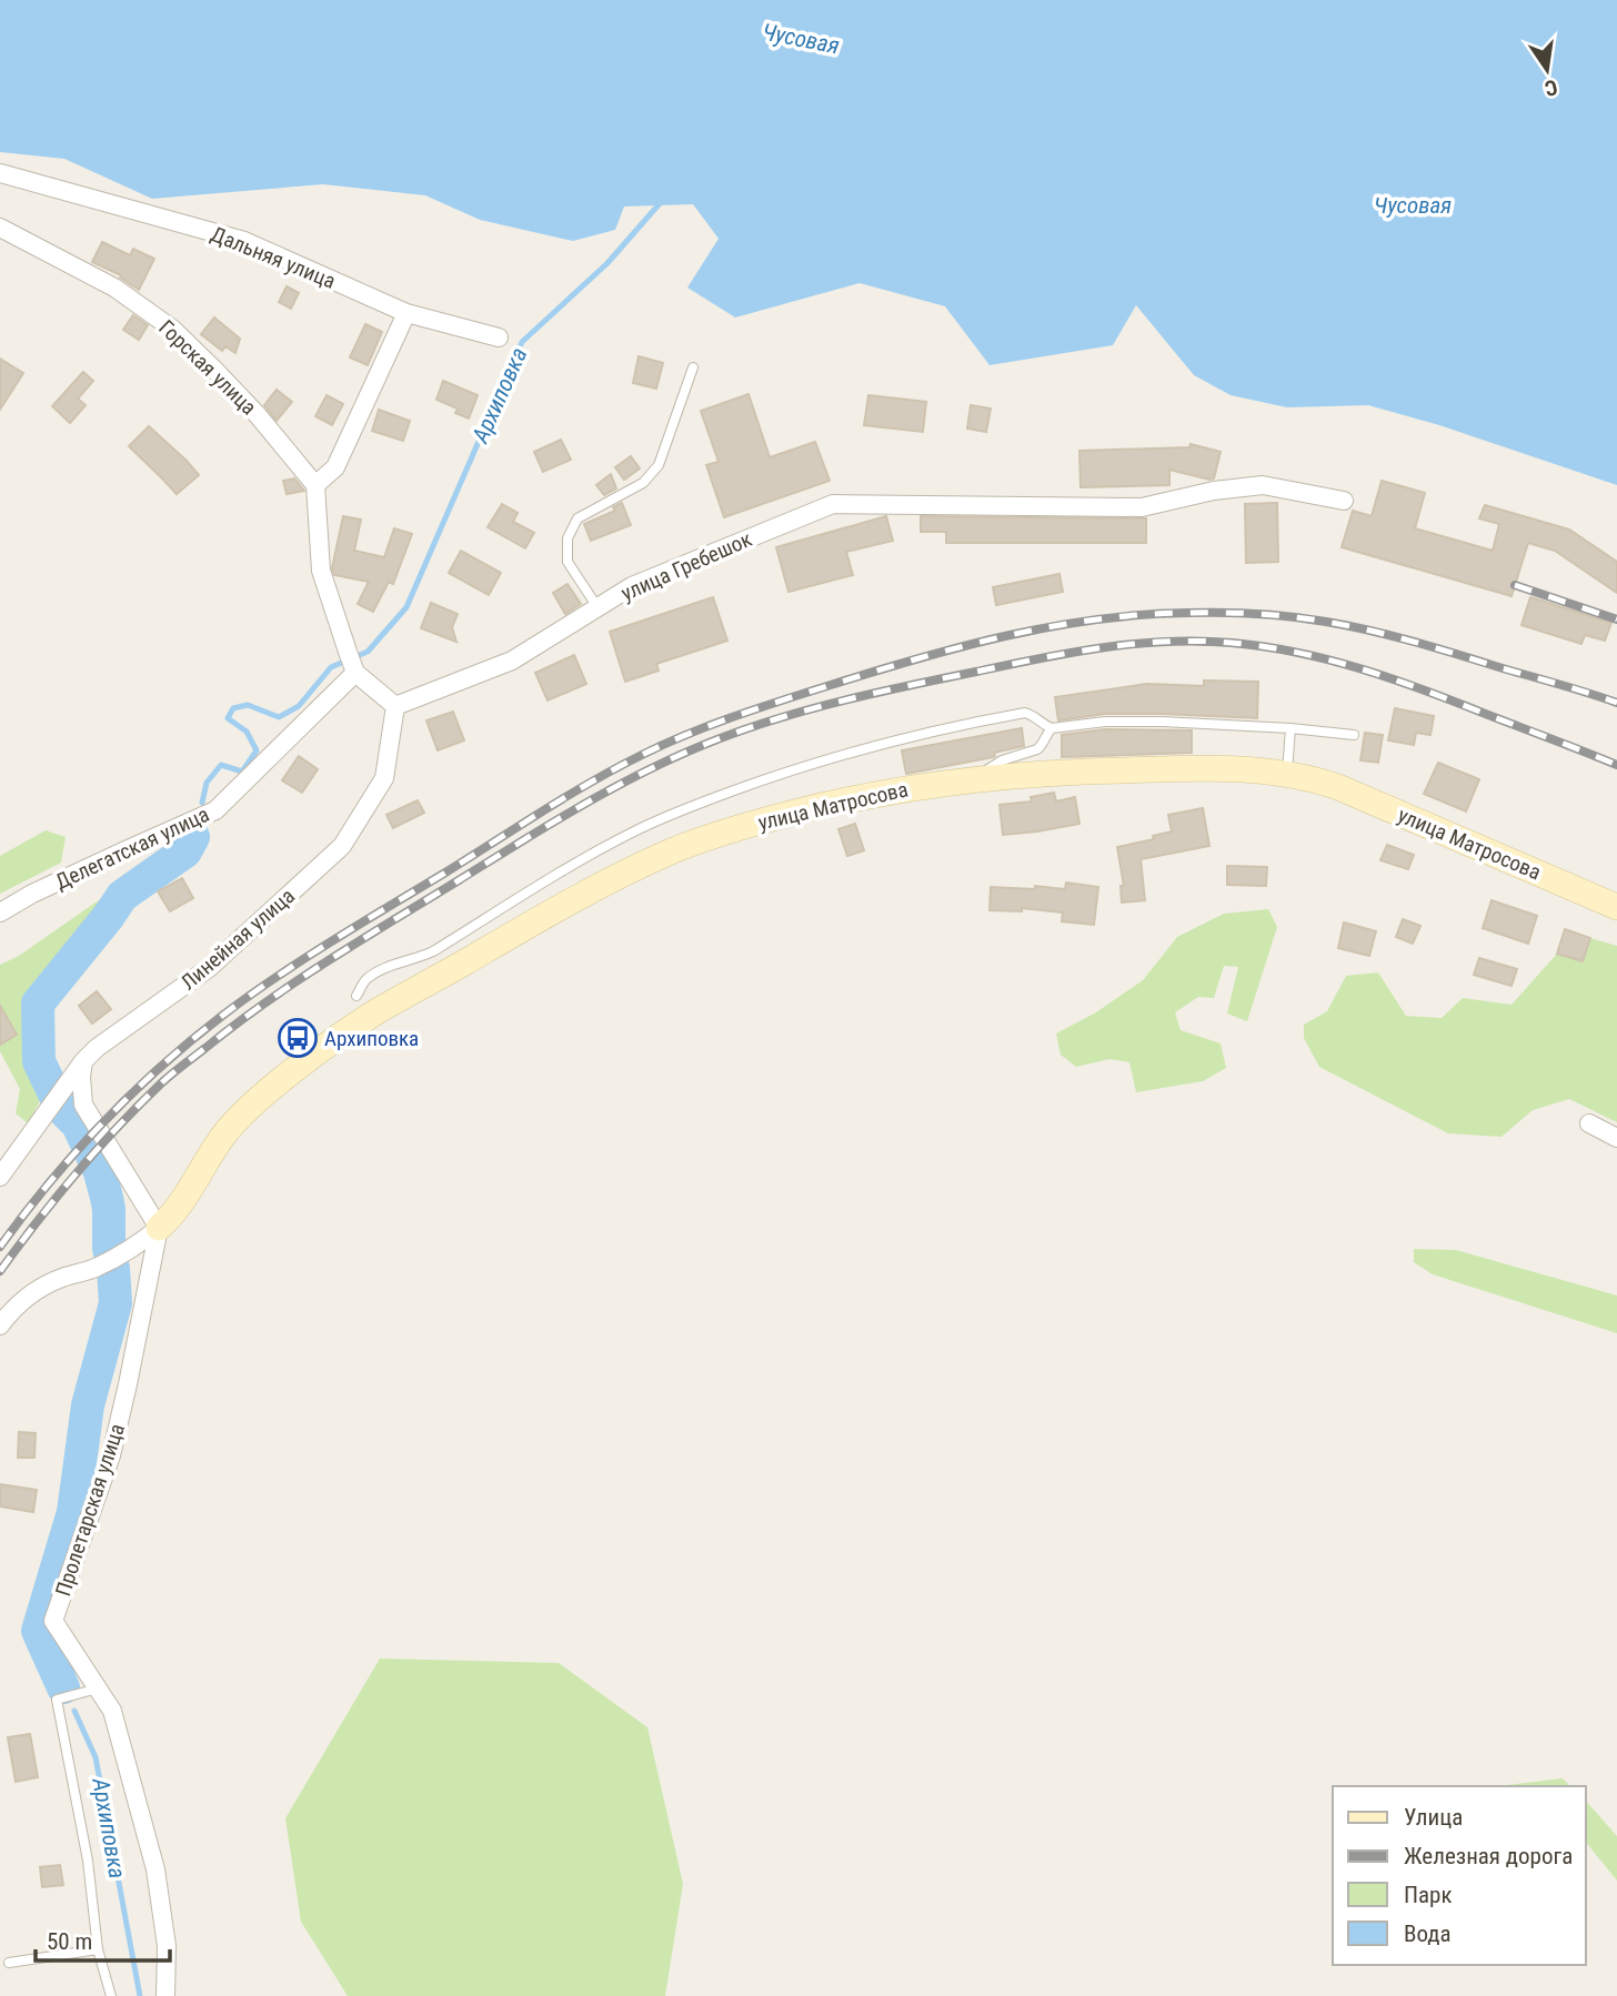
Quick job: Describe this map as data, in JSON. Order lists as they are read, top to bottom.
{
  "streets": {
    "street": [
      "Дальняя улица",
      "Горская улица",
      "улица Гребешок",
      "улица Матросова",
      "Делегатская улица",
      "Линейная улица",
      "Пролетарская улица"
    ]
  },
  "crossings": [
    ["улица Гребешок", "Линейная улица"],
    ["улица Матросова", "Пролетарская улица"]
  ],
  "water": ["Чусовая", "Архиповка"],
  "places": {
    "bus stop": ["Архиповка"]
  },
  "legend": [
    "Улица",
    "Железная дорога",
    "Парк",
    "Вода"
  ],
  "scale_bar": "50 m",
  "north": "bottom"
}
